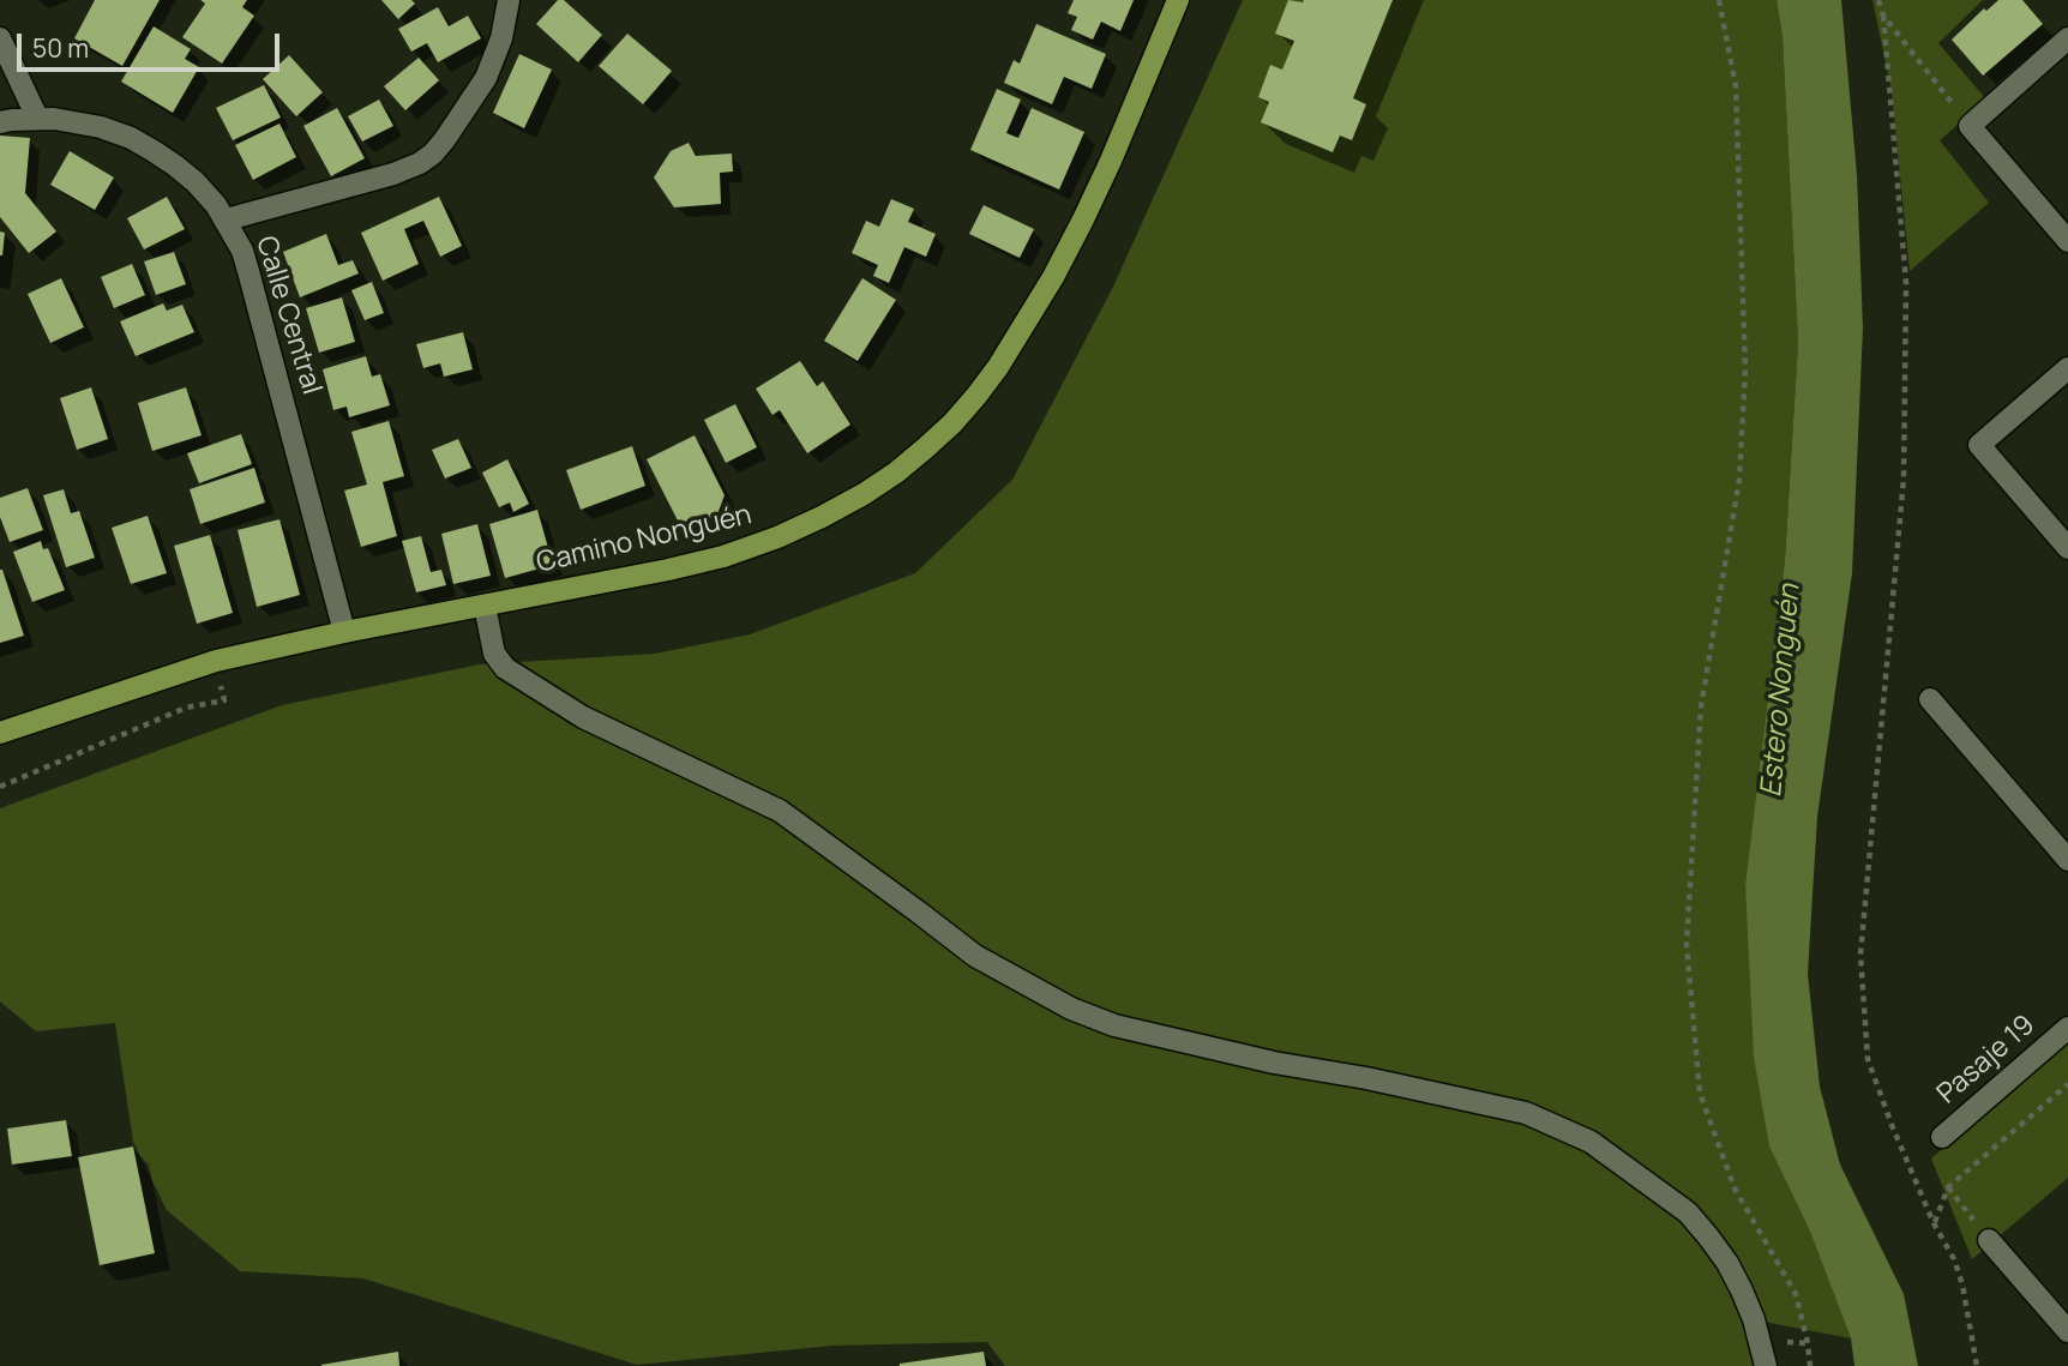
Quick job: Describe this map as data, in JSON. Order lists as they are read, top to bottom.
{
  "streets": {
    "main road": ["Camino Nonguén"],
    "street": ["Calle Central", "Pasaje 19"]
  },
  "crossings": [
    ["Calle Central", "Camino Nonguén"]
  ],
  "water": ["Estero Nonguén"],
  "scale_bar": "50 m"
}
